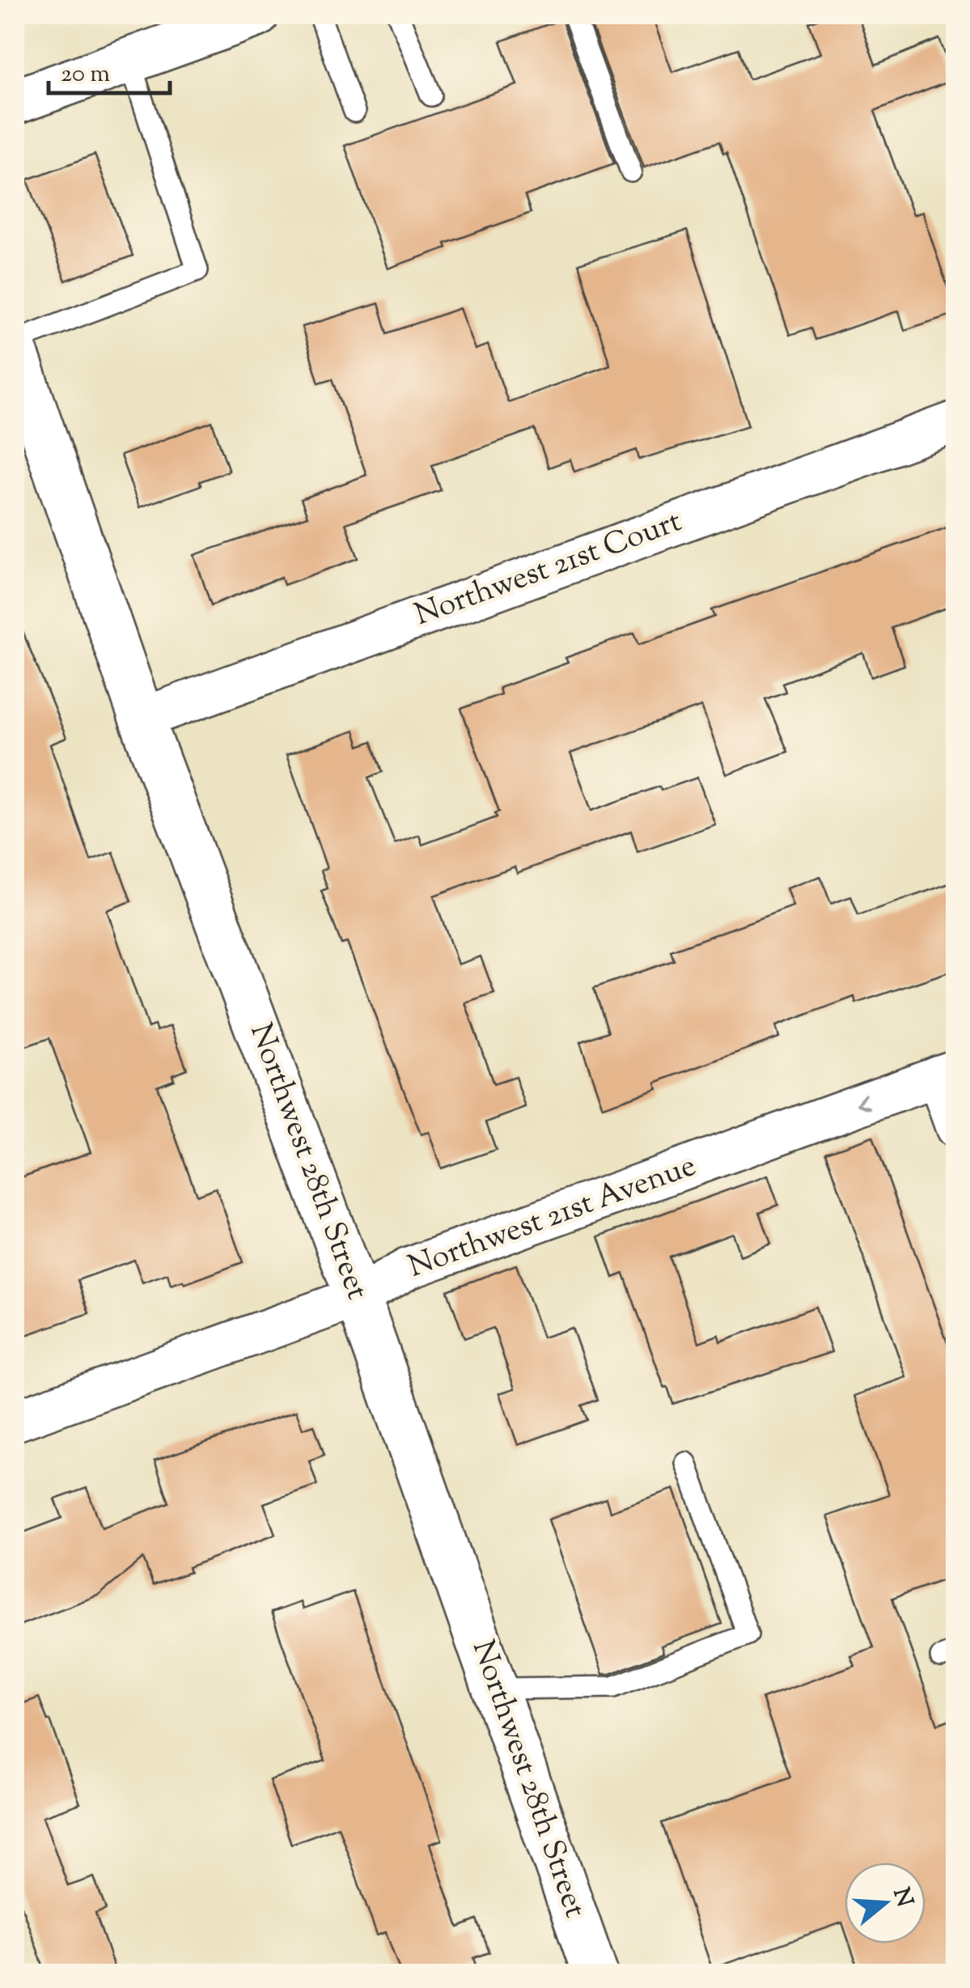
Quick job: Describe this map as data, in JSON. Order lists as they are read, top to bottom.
{
  "streets": {
    "street": ["Northwest 21st Court", "Northwest 28th Street", "Northwest 21st Avenue"]
  },
  "crossings": [
    ["Northwest 21st Court", "Northwest 28th Street"],
    ["Northwest 28th Street", "Northwest 21st Avenue"]
  ],
  "one_way": ["Northwest 21st Avenue"],
  "scale_bar": "20 m",
  "north": "right"
}
